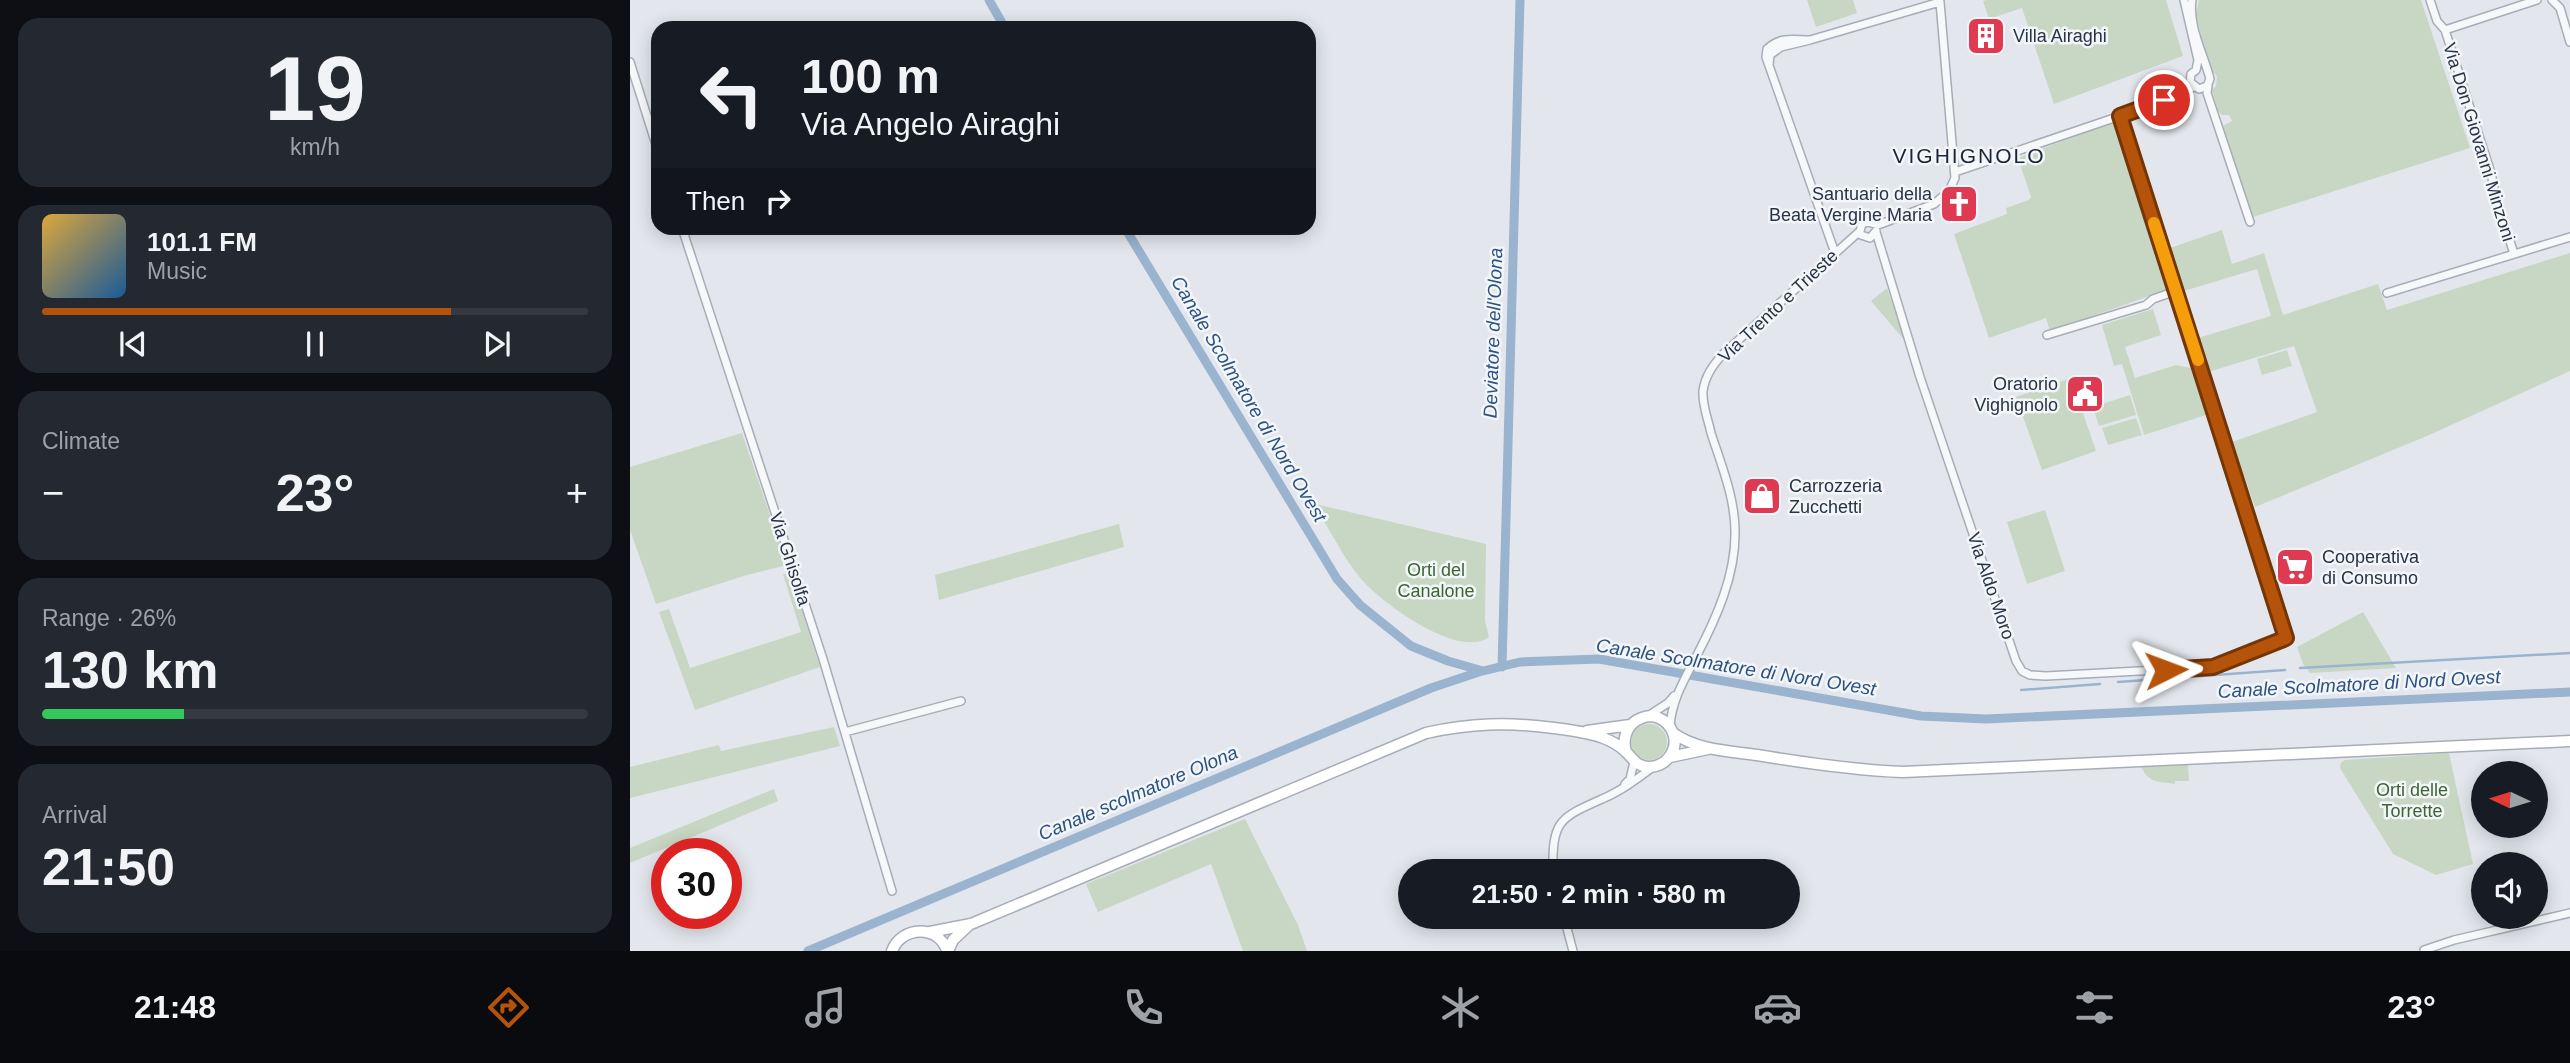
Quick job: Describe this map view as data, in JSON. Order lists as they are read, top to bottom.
{
  "streets": {
    "street": [
      "Via Don Giovanni Minzoni",
      "Via Trento e Trieste",
      "Via Ghisolfa",
      "Via Aldo Moro"
    ]
  },
  "crossings": [
    ["Via Trento e Trieste", "Via Aldo Moro"]
  ],
  "districts": ["VIGHIGNOLO"],
  "water": ["Deviatore dell'Olona", "Canale Scolmatore di Nord Ovest", "Canale scolmatore Olona"],
  "parks": ["Orti del Canalone", "Orti delle Torrette"],
  "places": {
    "building": ["Villa Airaghi"],
    "church": ["Santuario della Beata Vergine Maria"],
    "public building": ["Oratorio Vighignolo"],
    "shop": ["Carrozzeria Zucchetti"],
    "supermarket": ["Cooperativa di Consumo"]
  },
  "north": "left",
  "page": {
    "tile": [
      ["19", "km/h"],
      "Climate",
      ["Range · 26%", "130 km"],
      ["Arrival", "21:50"]
    ],
    "turn": ["100 m", "Via Angelo Airaghi"],
    "then": "Then",
    "song": ["101.1 FM", "Music"],
    "heat": ["−", "23°", "+"],
    "limit": "30",
    "trip": "21:50 · 2 min · 580 m",
    "tabs": ["21:48", "23°"]
  }
}
